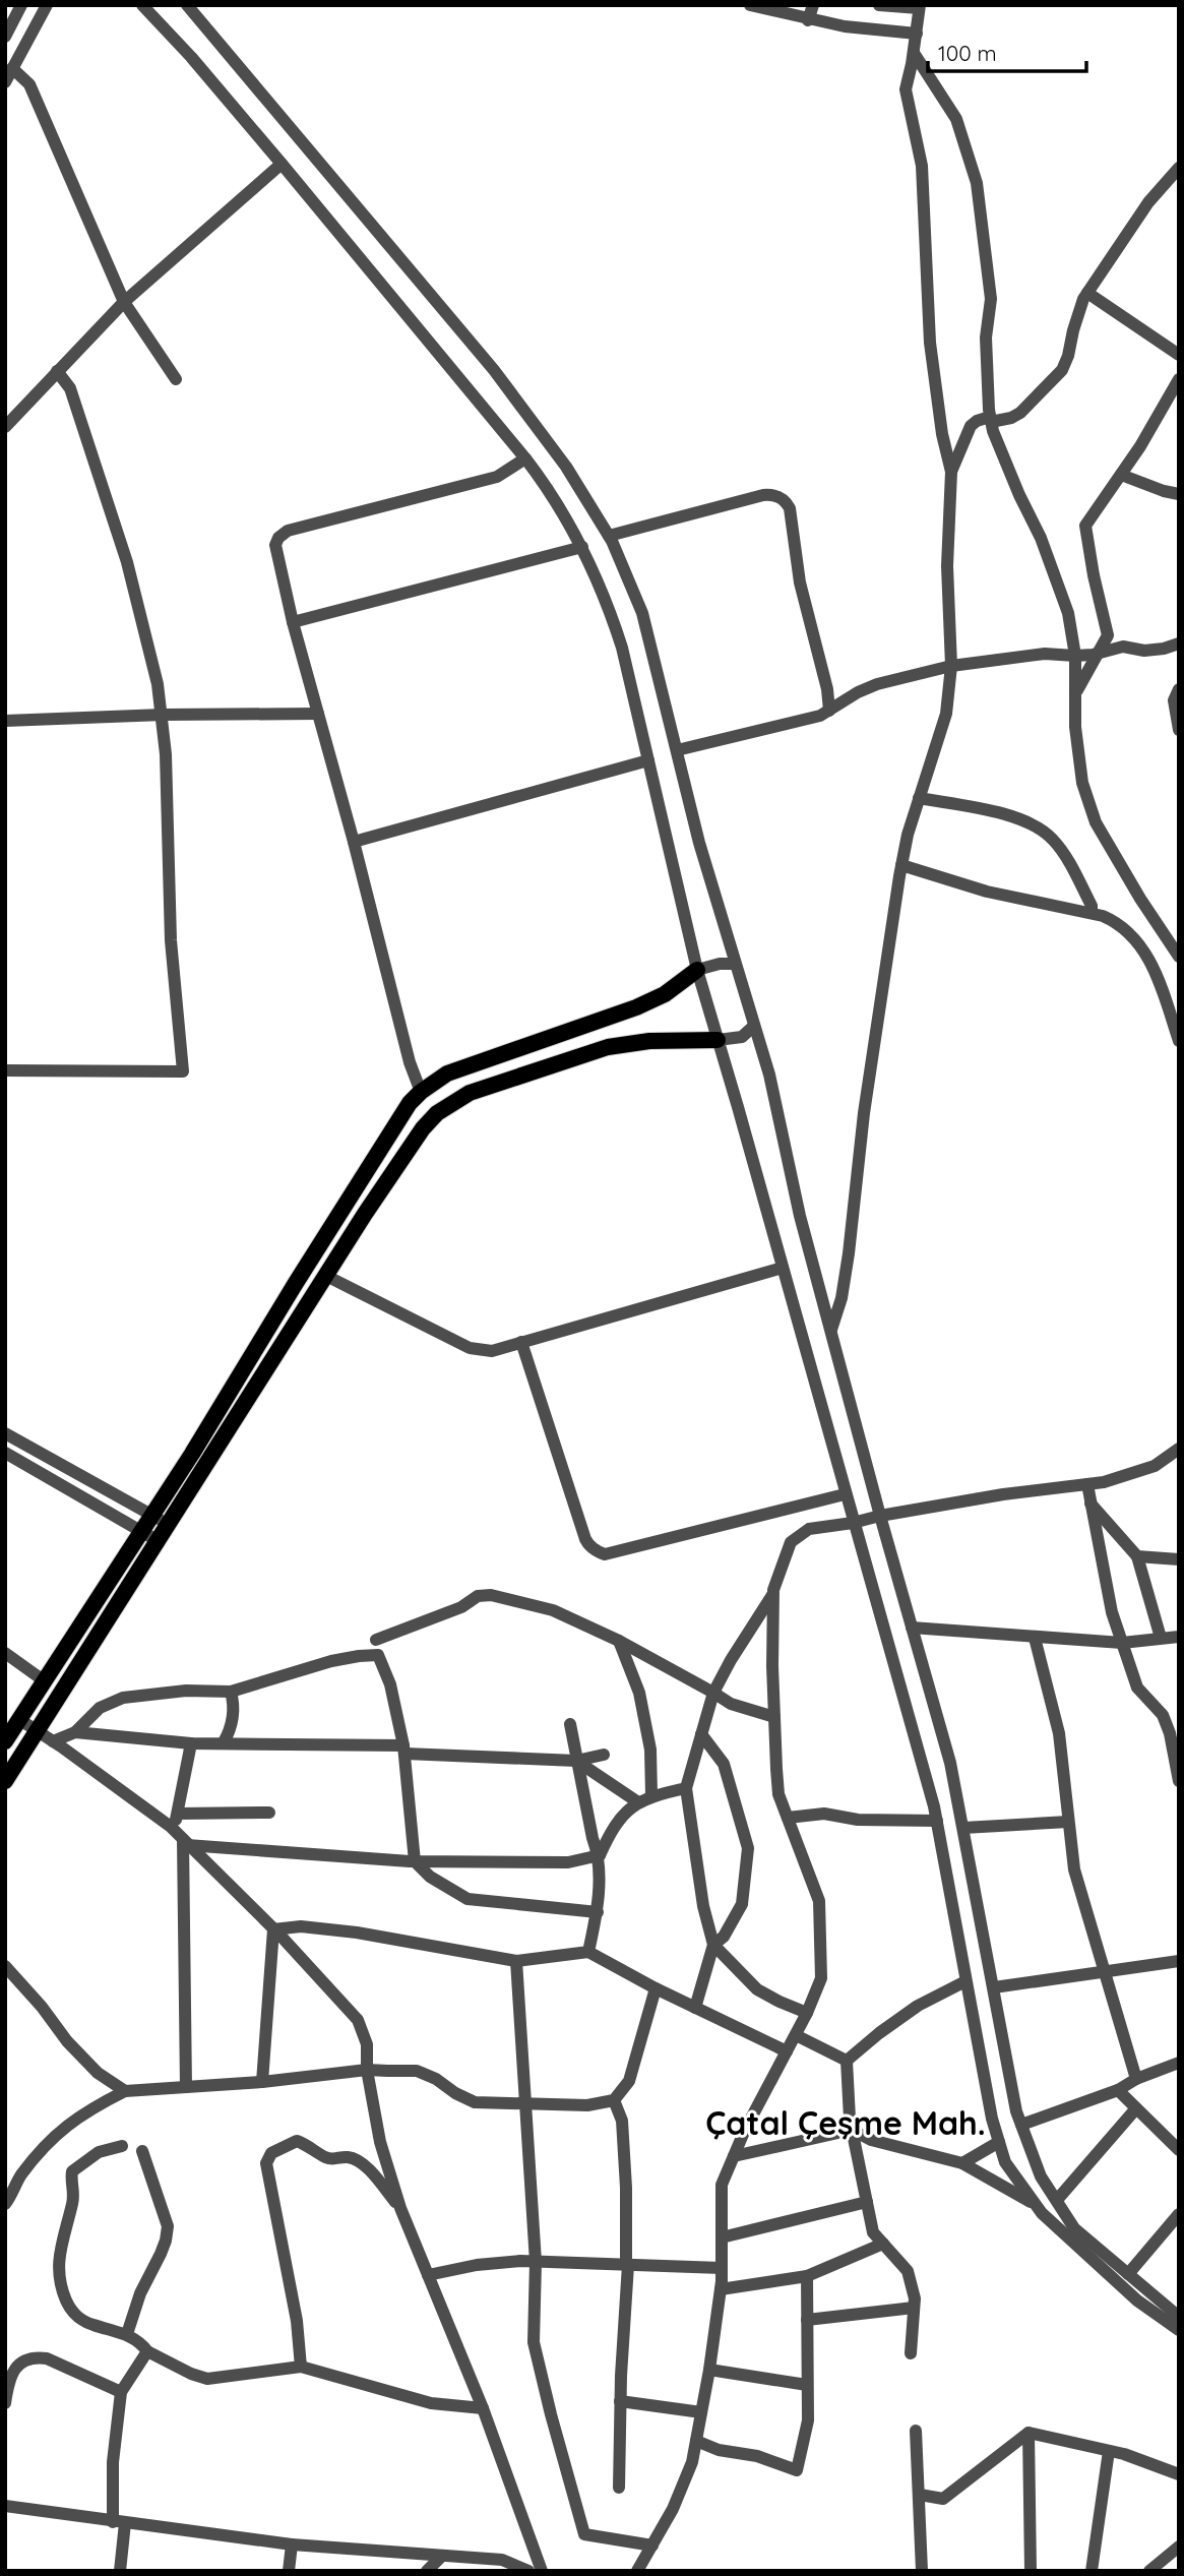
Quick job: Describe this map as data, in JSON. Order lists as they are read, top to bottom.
{
  "districts": ["Çatal Çeşme Mah."],
  "scale_bar": "100 m"
}
